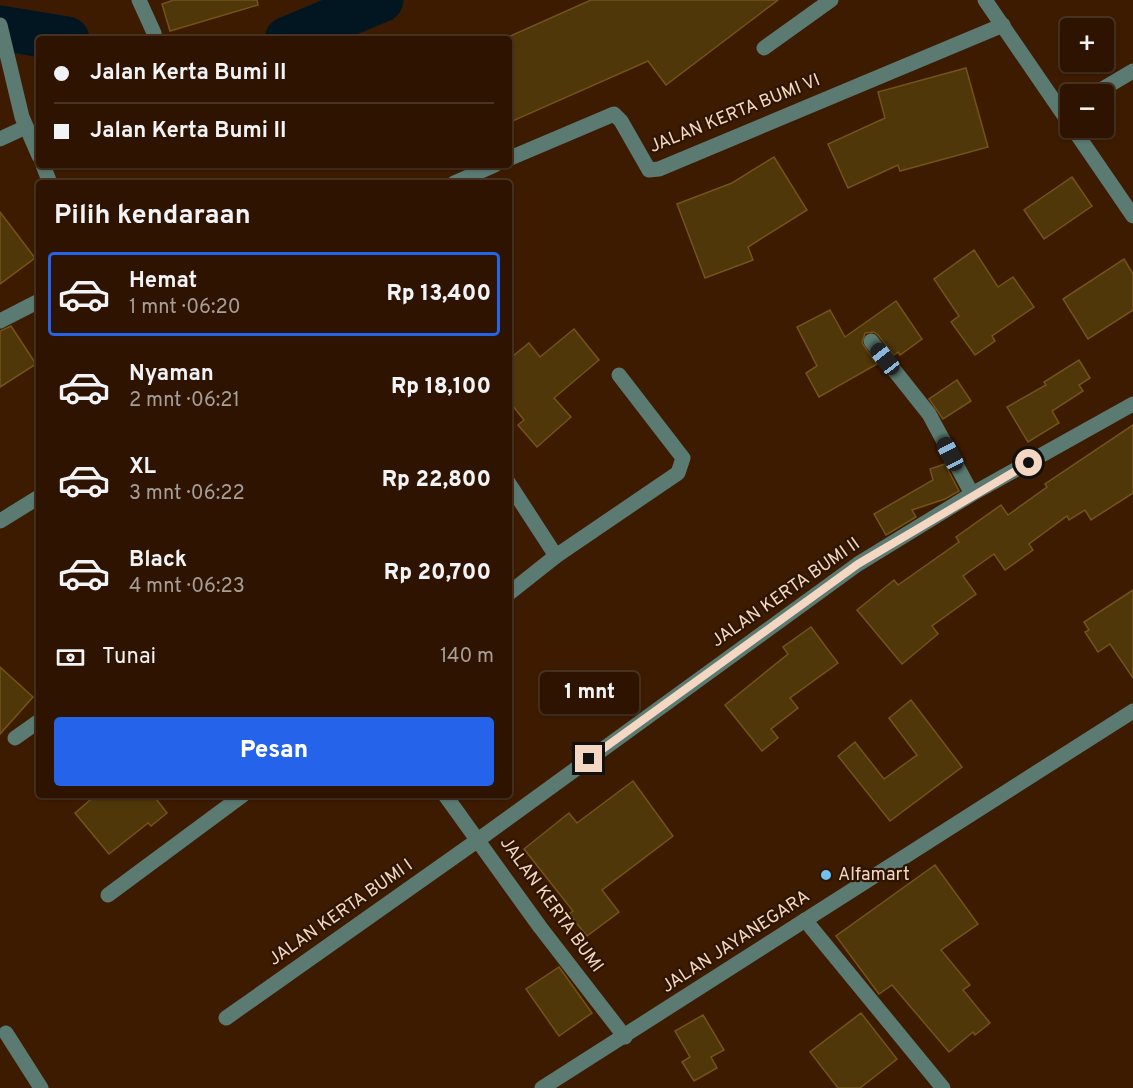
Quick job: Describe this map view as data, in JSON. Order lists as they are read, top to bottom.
{
  "streets": {
    "street": [
      "JALAN KERTA BUMI VI",
      "JALAN KERTA BUMI II",
      "JALAN KERTA BUMI",
      "JALAN KERTA BUMI I",
      "JALAN JAYANEGARA"
    ]
  },
  "crossings": [
    ["JALAN KERTA BUMI II", "JALAN KERTA BUMI"],
    ["JALAN KERTA BUMI II", "JALAN KERTA BUMI I"],
    ["JALAN KERTA BUMI", "JALAN KERTA BUMI I"],
    ["JALAN KERTA BUMI", "JALAN JAYANEGARA"]
  ],
  "places": ["Alfamart"],
  "page": {
    "map_buttons": ["+", "−"],
    "banner": ["Jalan Kerta Bumi II", "Jalan Kerta Bumi II"],
    "heading": "Pilih kendaraan",
    "list": [
      {
        "name": "Hemat",
        "note": "1 mnt · 06:20",
        "value": "Rp 13,400"
      },
      {
        "name": "Nyaman",
        "note": "2 mnt · 06:21",
        "value": "Rp 18,100"
      },
      {
        "name": "XL",
        "note": "3 mnt · 06:22",
        "value": "Rp 22,800"
      },
      {
        "name": "Black",
        "note": "4 mnt · 06:23",
        "value": "Rp 20,700"
      }
    ],
    "pay": ["Tunai", "140 m"],
    "bubble": "1 mnt",
    "buttons": "Pesan"
  }
}
